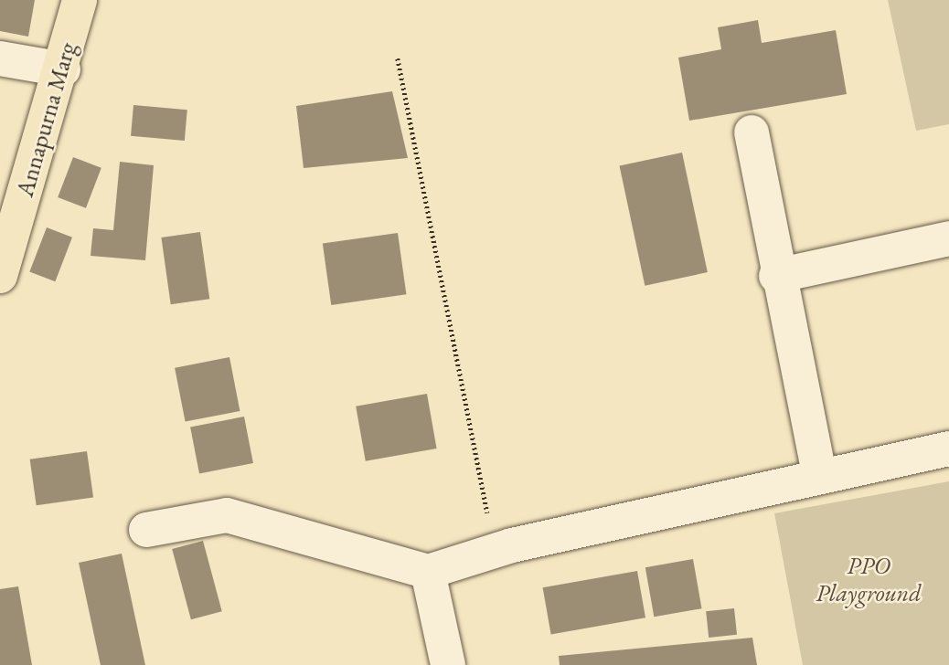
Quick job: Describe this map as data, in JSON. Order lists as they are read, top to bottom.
{
  "streets": {
    "main road": ["Annapurna Marg"]
  },
  "parks": ["PPO Playground"]
}
